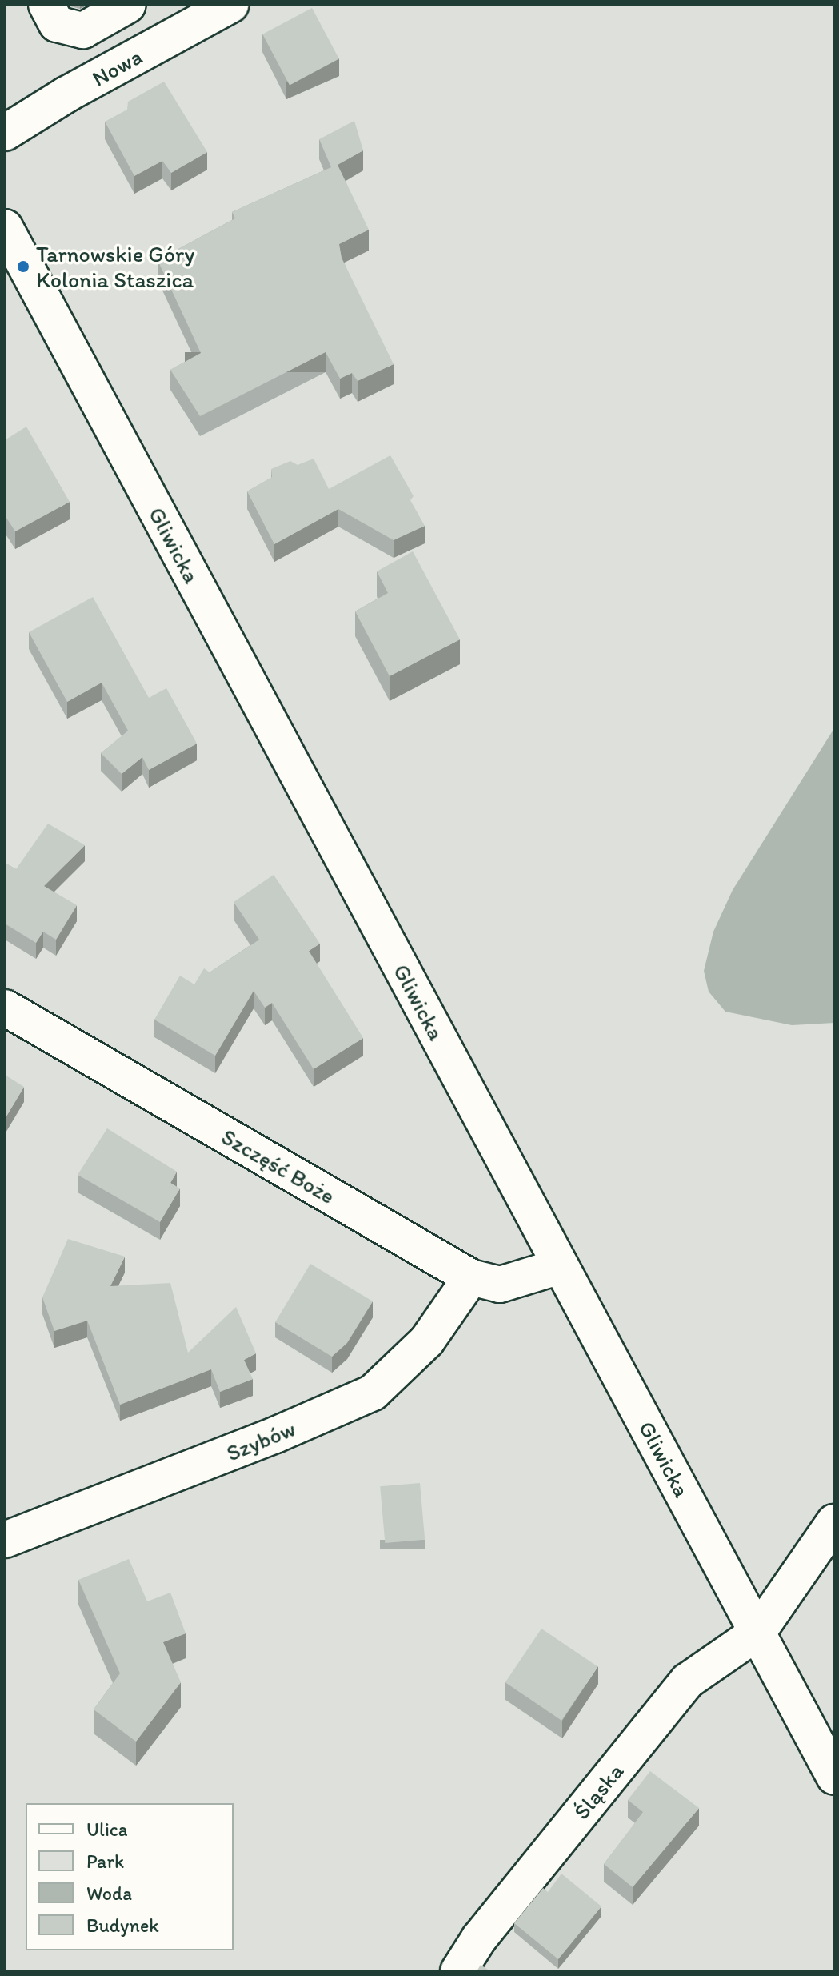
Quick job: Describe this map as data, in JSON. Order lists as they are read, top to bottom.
{
  "streets": {
    "street": [
      "Nowa",
      "Gliwicka",
      "Szczęść Boże",
      "Szybów",
      "Śląska"
    ]
  },
  "crossings": [
    ["Gliwicka", "Szczęść Boże"],
    ["Gliwicka", "Śląska"],
    ["Szczęść Boże", "Szybów"]
  ],
  "places": ["Tarnowskie Góry Kolonia Staszica"],
  "legend": [
    "Ulica",
    "Park",
    "Woda",
    "Budynek"
  ]
}
